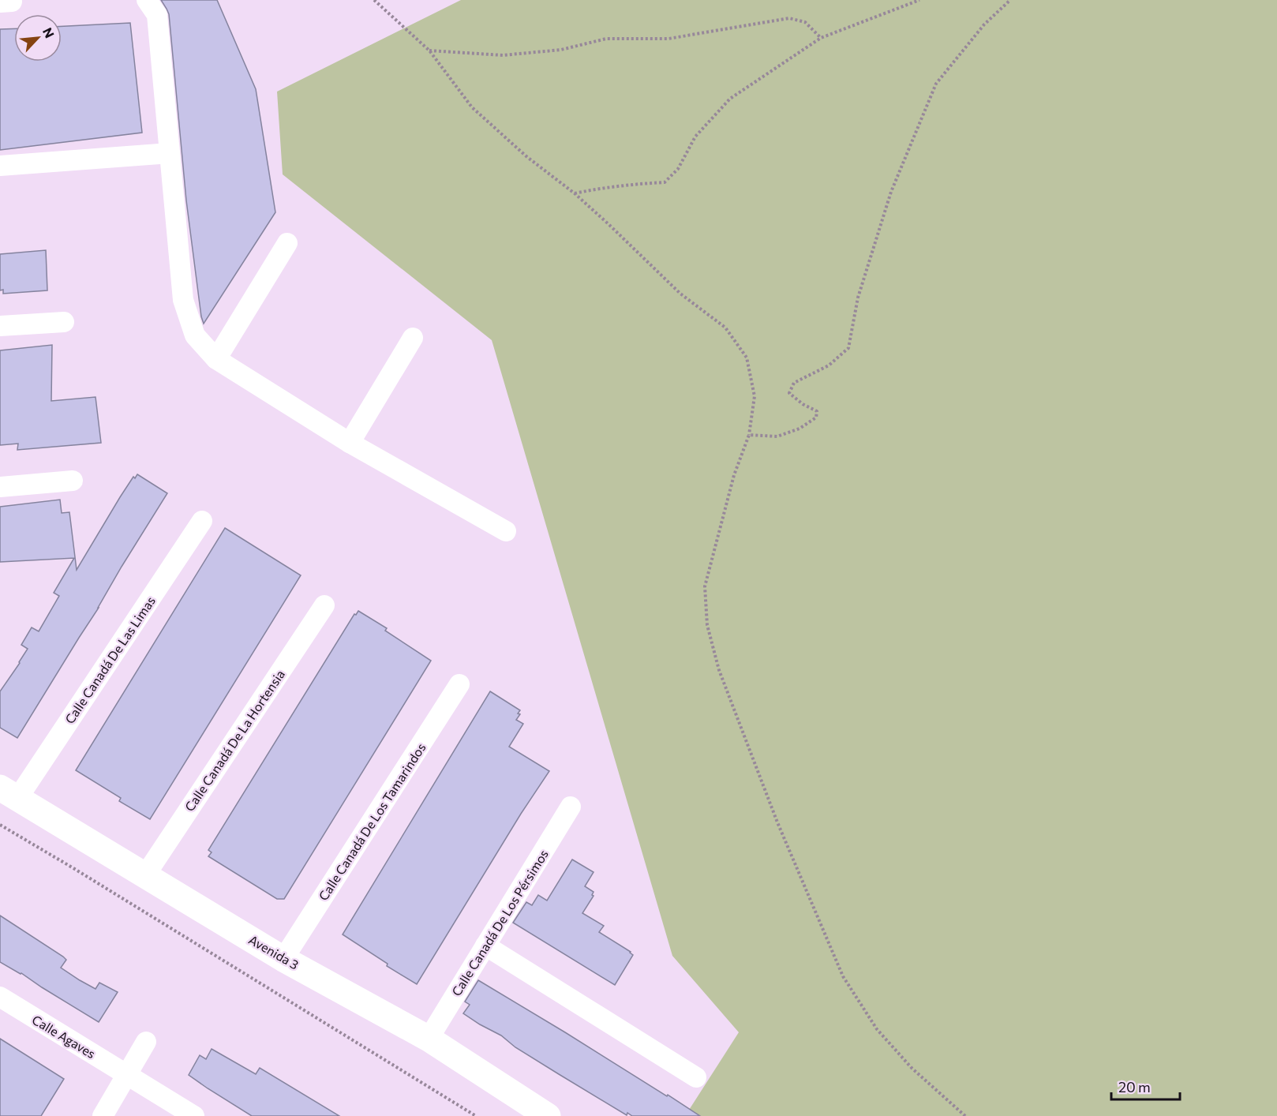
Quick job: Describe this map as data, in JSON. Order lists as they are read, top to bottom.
{
  "streets": {
    "street": [
      "Calle Canadá De Las Limas",
      "Calle Canadá De La Hortensia",
      "Calle Canadá De Los Tamarindos",
      "Calle Canadá De Los Pérsimos",
      "Avenida 3",
      "Calle Agaves"
    ]
  },
  "crossings": [
    ["Calle Canadá De Las Limas", "Avenida 3"],
    ["Calle Canadá De La Hortensia", "Avenida 3"],
    ["Calle Canadá De Los Tamarindos", "Avenida 3"],
    ["Calle Canadá De Los Pérsimos", "Avenida 3"]
  ],
  "scale_bar": "20 m",
  "north": "top right"
}
